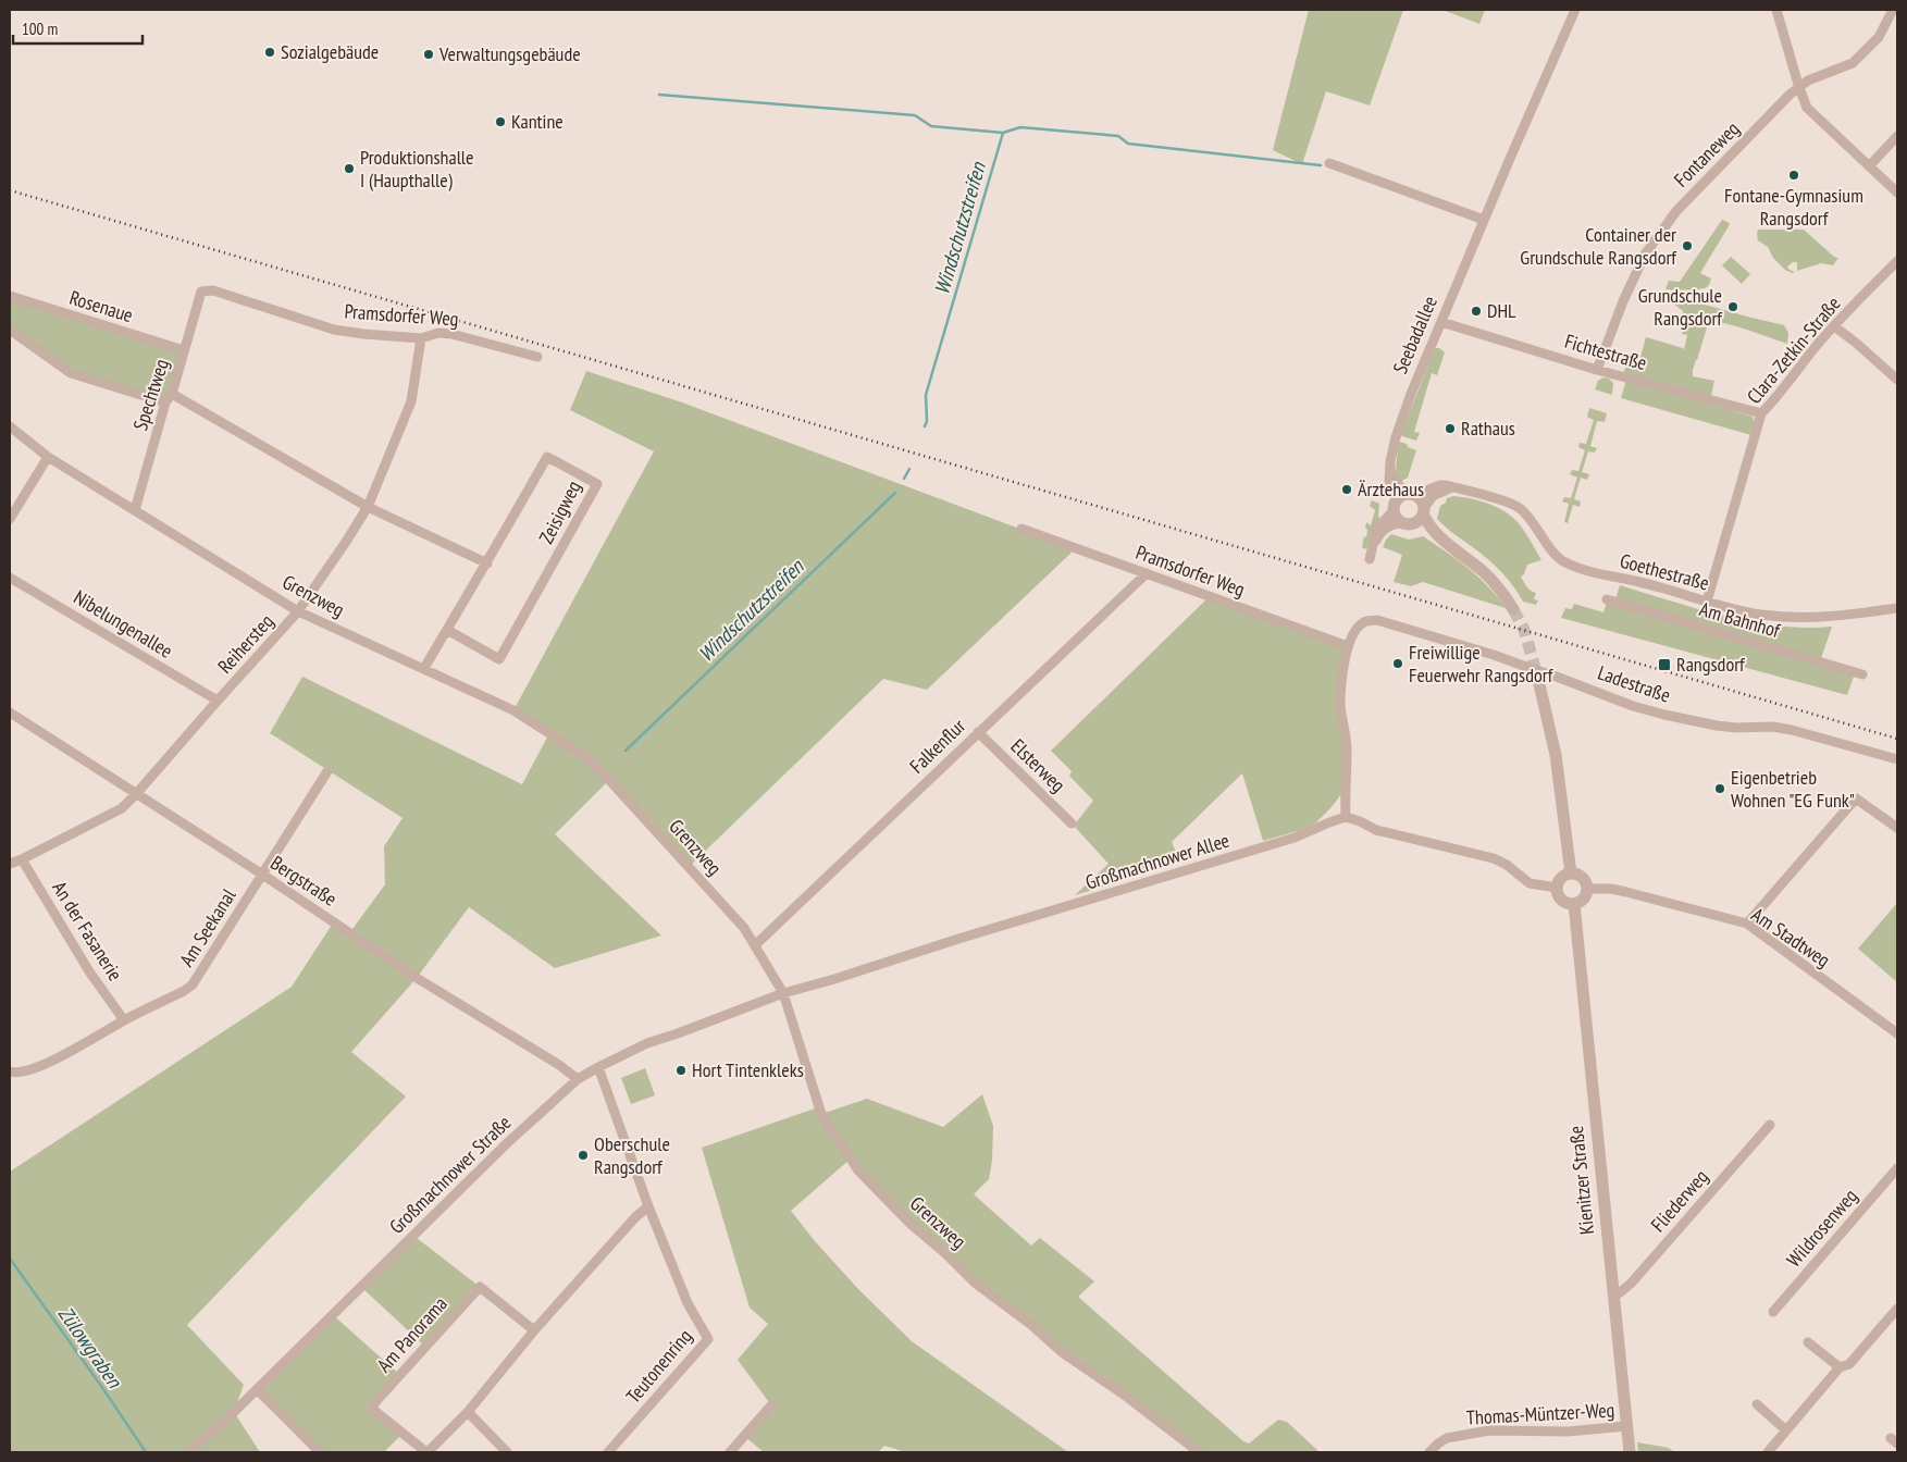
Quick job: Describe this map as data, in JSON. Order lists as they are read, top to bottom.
{
  "streets": {
    "street": [
      "Fontaneweg",
      "Rosenaue",
      "Pramsdorfer Weg",
      "Seebadallee",
      "Clara-Zetkin-Straße",
      "Fichtestraße",
      "Spechtweg",
      "Zeisigweg",
      "Goethestraße",
      "Grenzweg",
      "Am Bahnhof",
      "Nibelungenallee",
      "Reihersteg",
      "Ladestraße",
      "Falkenflur",
      "Elsterweg",
      "Großmachnower Allee",
      "Bergstraße",
      "Am Seekanal",
      "An der Fasanerie",
      "Am Stadtweg",
      "Großmachnower Straße",
      "Kienitzer Straße",
      "Fliederweg",
      "Wildrosenweg",
      "Am Panorama",
      "Teutonenring",
      "Thomas-Müntzer-Weg"
    ]
  },
  "crossings": [
    ["Fontaneweg", "Fichtestraße"],
    ["Rosenaue", "Spechtweg"],
    ["Pramsdorfer Weg", "Spechtweg"],
    ["Pramsdorfer Weg", "Reihersteg"],
    ["Pramsdorfer Weg", "Ladestraße"],
    ["Pramsdorfer Weg", "Falkenflur"],
    ["Seebadallee", "Fichtestraße"],
    ["Seebadallee", "Goethestraße"],
    ["Clara-Zetkin-Straße", "Fichtestraße"],
    ["Clara-Zetkin-Straße", "Goethestraße"],
    ["Spechtweg", "Grenzweg"],
    ["Zeisigweg", "Grenzweg"],
    ["Grenzweg", "Reihersteg"],
    ["Grenzweg", "Falkenflur"],
    ["Grenzweg", "Großmachnower Allee"],
    ["Grenzweg", "Großmachnower Straße"],
    ["Nibelungenallee", "Reihersteg"],
    ["Reihersteg", "Bergstraße"],
    ["Reihersteg", "An der Fasanerie"],
    ["Falkenflur", "Elsterweg"],
    ["Großmachnower Allee", "Großmachnower Straße"],
    ["Bergstraße", "Am Seekanal"],
    ["Bergstraße", "Großmachnower Straße"],
    ["Am Seekanal", "An der Fasanerie"],
    ["Am Stadtweg", "Kienitzer Straße"],
    ["Großmachnower Straße", "Teutonenring"],
    ["Kienitzer Straße", "Fliederweg"],
    ["Kienitzer Straße", "Thomas-Müntzer-Weg"]
  ],
  "water": ["Windschutzstreifen", "Zülowgraben"],
  "places": {
    "other": [
      "Sozialgebäude",
      "Verwaltungsgebäude",
      "Kantine",
      "Produktionshalle I (Haupthalle)",
      "Fontane-Gymnasium Rangsdorf",
      "Container der Grundschule Rangsdorf",
      "Grundschule Rangsdorf",
      "DHL",
      "Rathaus",
      "Ärztehaus",
      "Freiwillige Feuerwehr Rangsdorf",
      "Eigenbetrieb Wohnen \"EG Funk\"",
      "Hort Tintenkleks",
      "Oberschule Rangsdorf"
    ],
    "transit": ["Rangsdorf"]
  },
  "scale_bar": "100 m"
}
